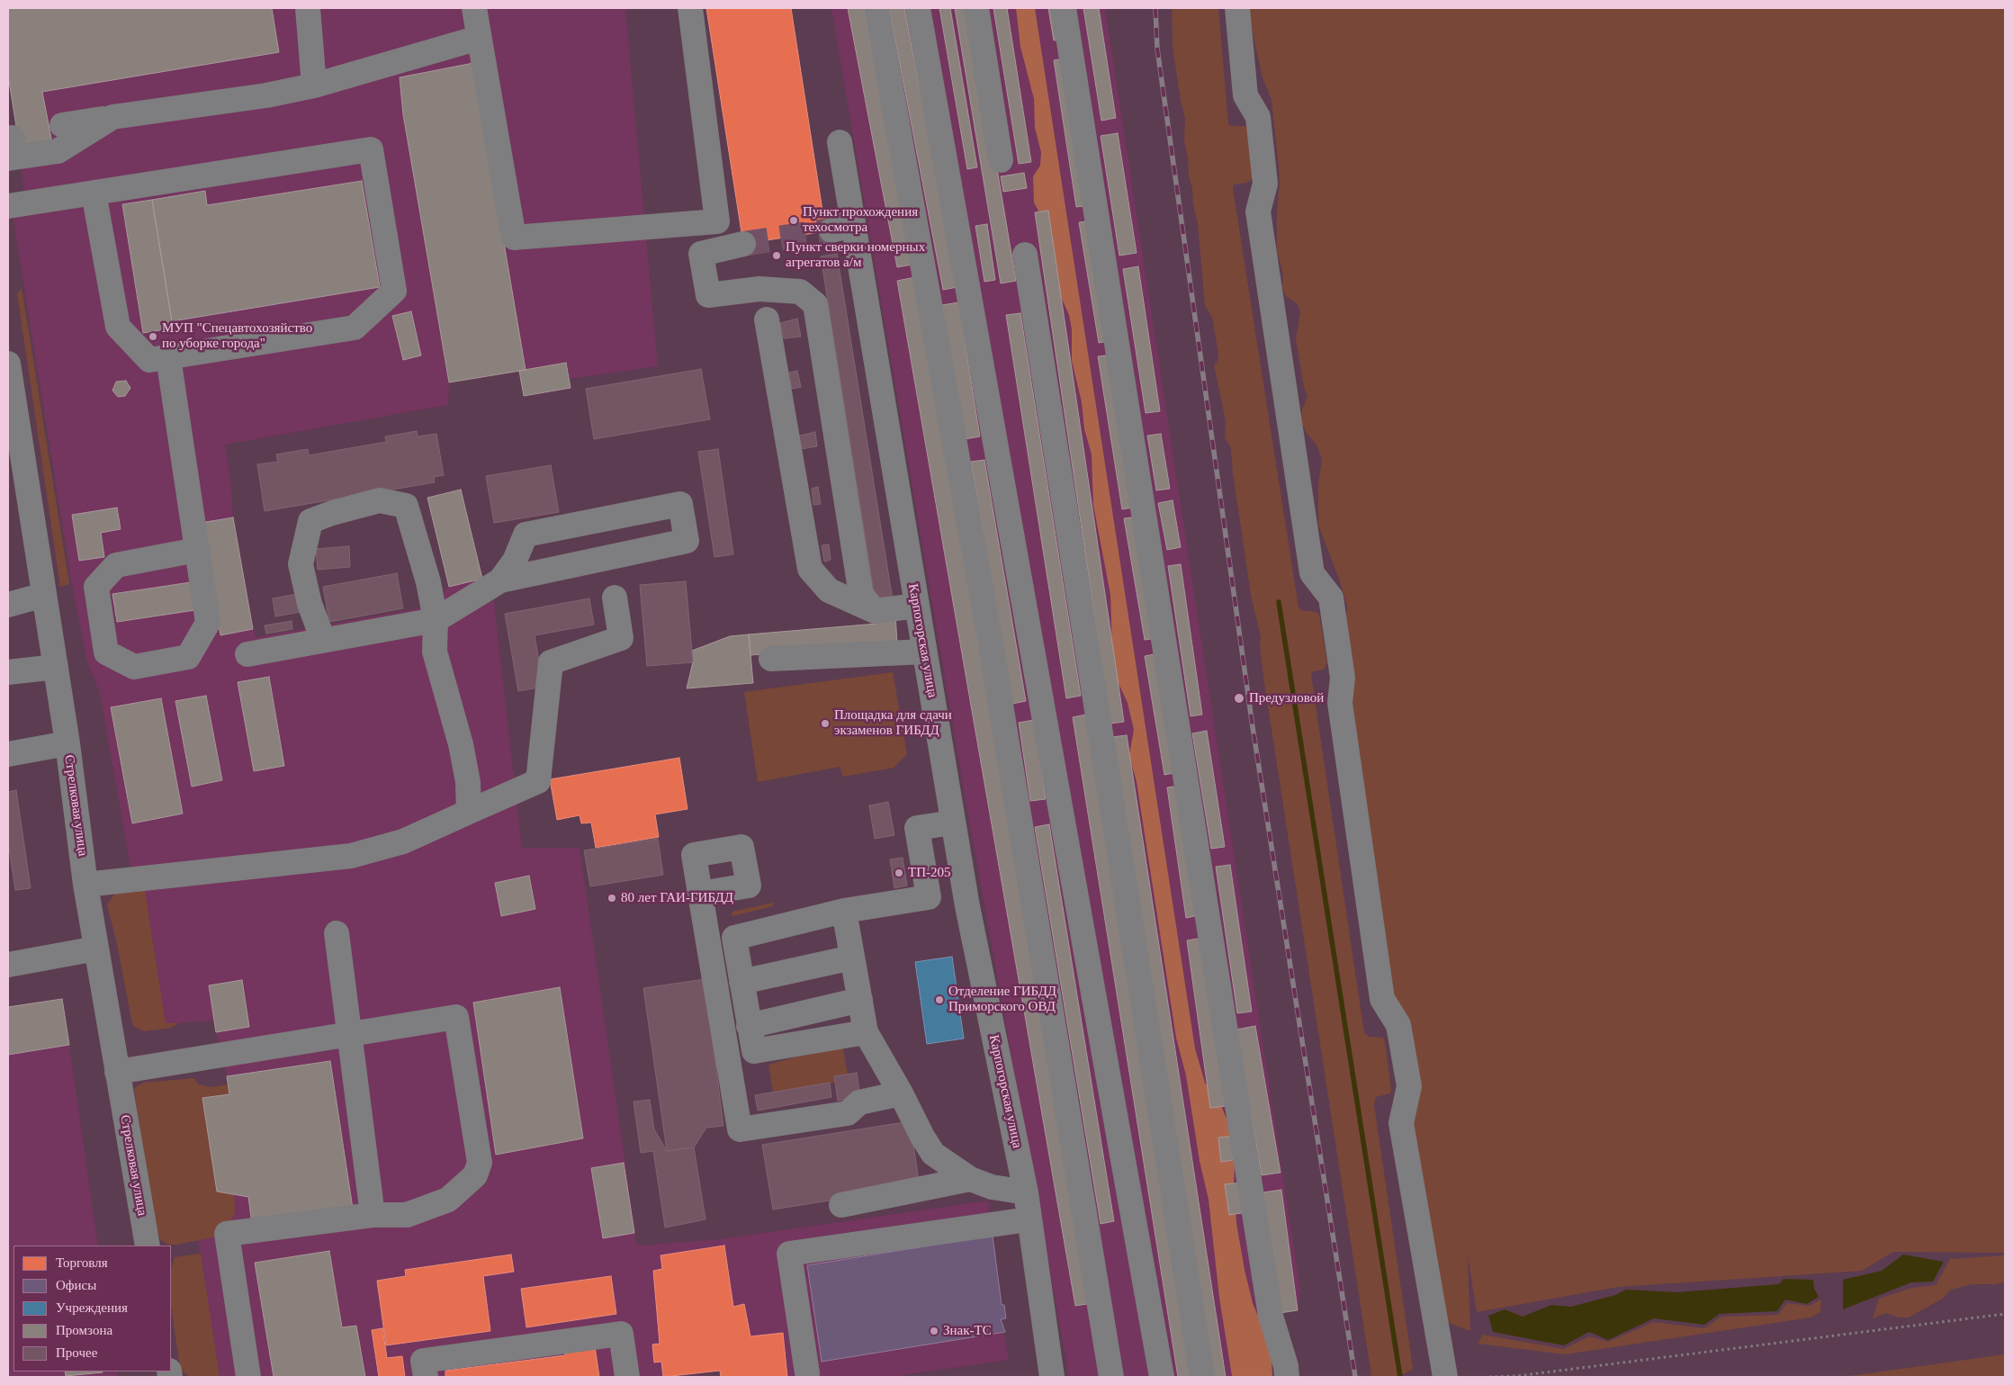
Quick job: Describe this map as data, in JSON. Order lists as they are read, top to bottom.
{
  "streets": {
    "street": ["Карпогорская улица", "Стрелковая улица"]
  },
  "places": [
    "Пункт прохождения техосмотра",
    "Пункт сверки номерных агрегатов а/м",
    "МУП \"Спецавтохозяйство по уборке города\"",
    "Предузловой",
    "Площадка для сдачи экзаменов ГИБДД",
    "ТП-205",
    "80 лет ГАИ-ГИБДД",
    "Отделение ГИБДД Приморского ОВД",
    "Знак-ТС"
  ],
  "legend": [
    "Торговля",
    "Офисы",
    "Учреждения",
    "Промзона",
    "Прочее"
  ]
}
